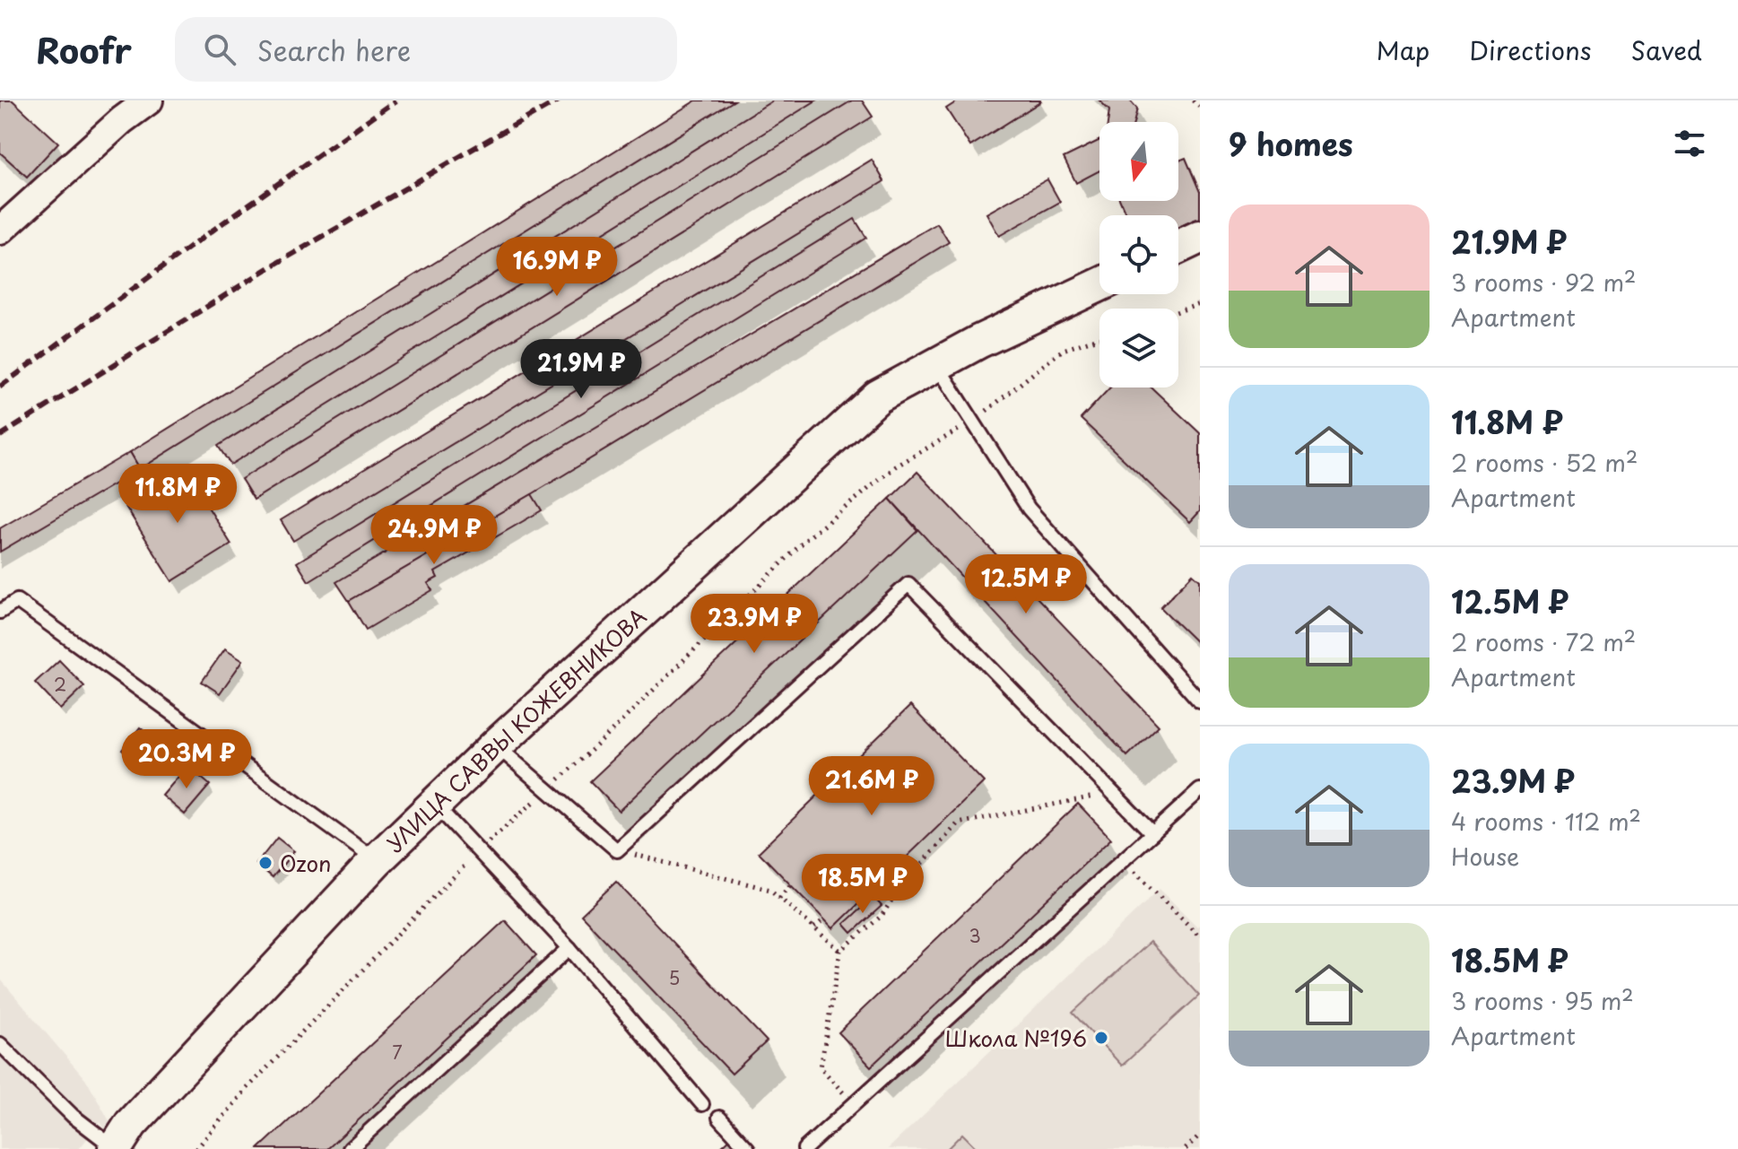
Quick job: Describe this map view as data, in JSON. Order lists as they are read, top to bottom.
{
  "streets": {
    "street": ["УЛИЦА САВВЫ КОЖЕВНИКОВА"]
  },
  "places": ["Ozon", "Школа №196"],
  "house_numbers": [
    "2",
    "3",
    "5",
    "7"
  ],
  "north": "bottom",
  "page": {
    "header": "Roofr",
    "search": "Search here",
    "nav": ["Map", "Directions", "Saved"],
    "heading": "9 homes",
    "list": [
      {
        "name": "21.9M ₽",
        "note": "3 rooms · 92 m² · Apartment"
      },
      {
        "name": "11.8M ₽",
        "note": "2 rooms · 52 m² · Apartment"
      },
      {
        "name": "12.5M ₽",
        "note": "2 rooms · 72 m² · Apartment"
      },
      {
        "name": "23.9M ₽",
        "note": "4 rooms · 112 m² · House"
      },
      {
        "name": "18.5M ₽",
        "note": "3 rooms · 95 m² · Apartment"
      }
    ],
    "price": [
      "16.9M ₽",
      "21.9M ₽",
      "11.8M ₽",
      "24.9M ₽",
      "12.5M ₽",
      "23.9M ₽",
      "20.3M ₽",
      "21.6M ₽",
      "18.5M ₽"
    ]
  }
}
